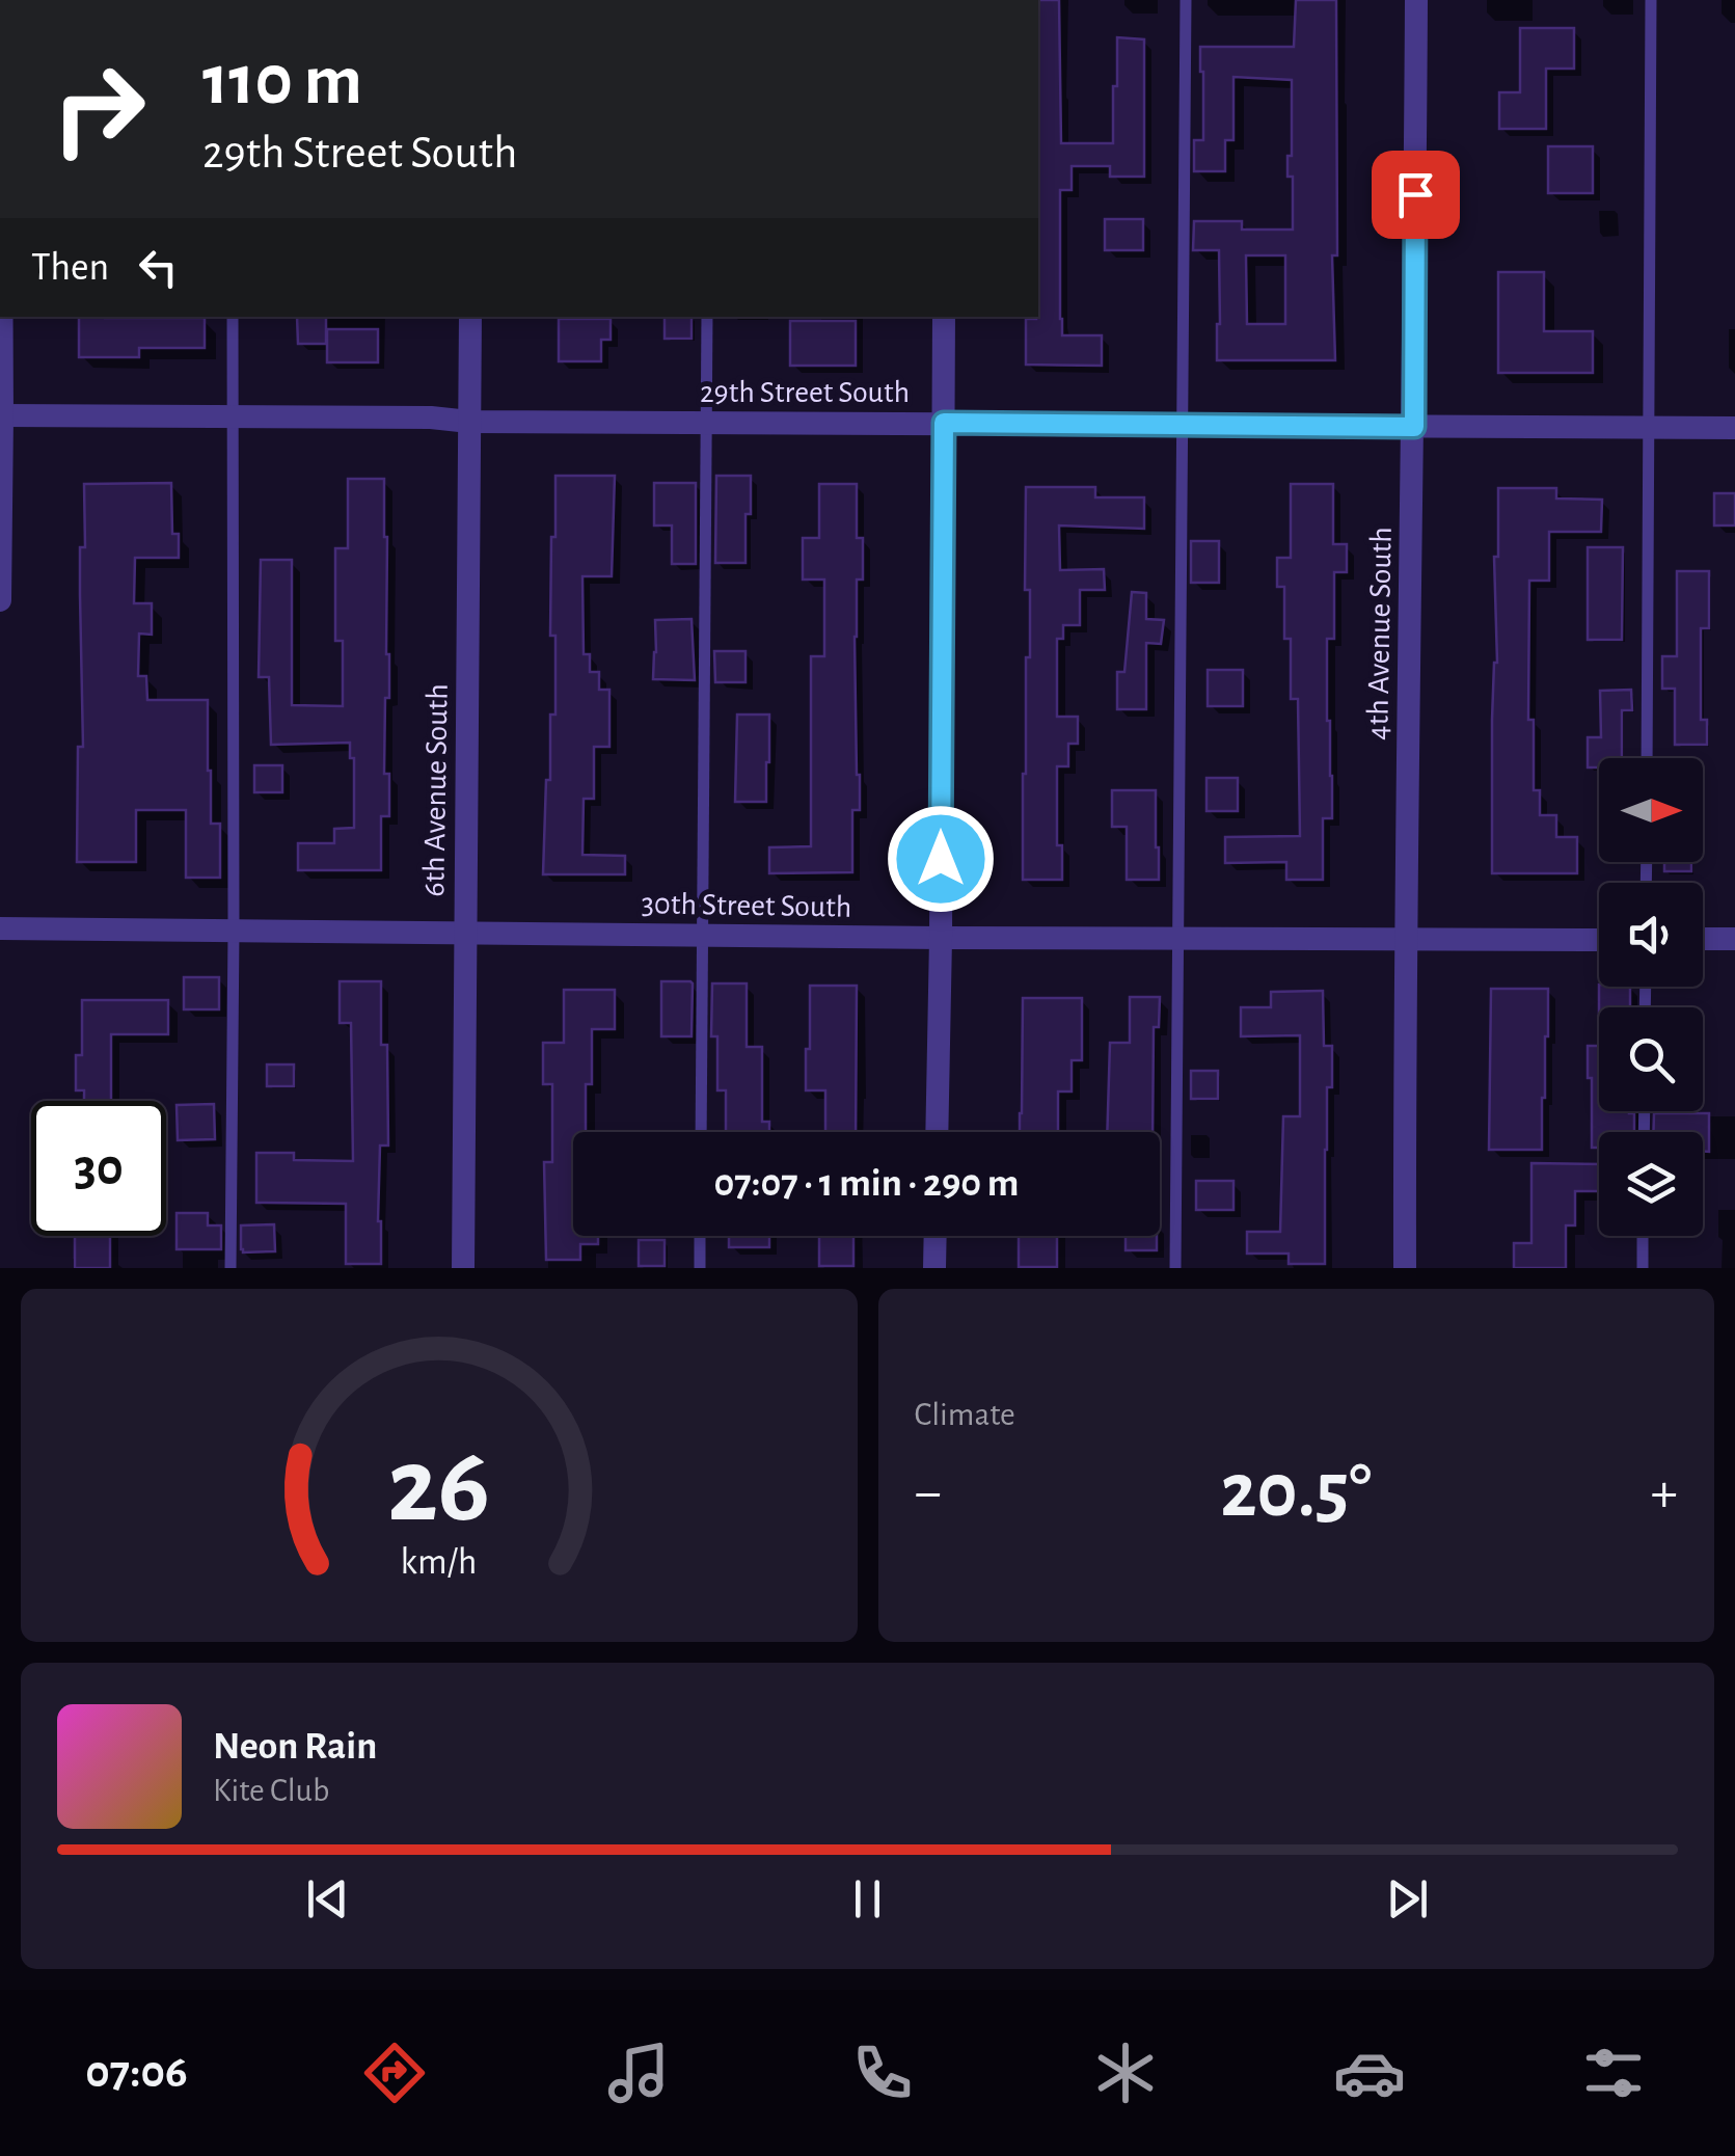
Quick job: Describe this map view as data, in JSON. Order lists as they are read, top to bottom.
{
  "streets": {
    "street": [
      "29th Street South",
      "4th Avenue South",
      "6th Avenue South",
      "30th Street South"
    ]
  },
  "crossings": [
    ["29th Street South", "4th Avenue South"],
    ["29th Street South", "6th Avenue South"],
    ["4th Avenue South", "30th Street South"],
    ["6th Avenue South", "30th Street South"]
  ],
  "north": "right",
  "page": {
    "turn": ["110 m", "29th Street South"],
    "then": "Then",
    "limit": "30",
    "trip": "07:07 · 1 min · 290 m",
    "tile": "Climate",
    "heat": ["−", "20.5°", "+"],
    "song": ["Neon Rain", "Kite Club"],
    "tabs": "07:06",
    "gauge": ["26", "km/h"]
  }
}
